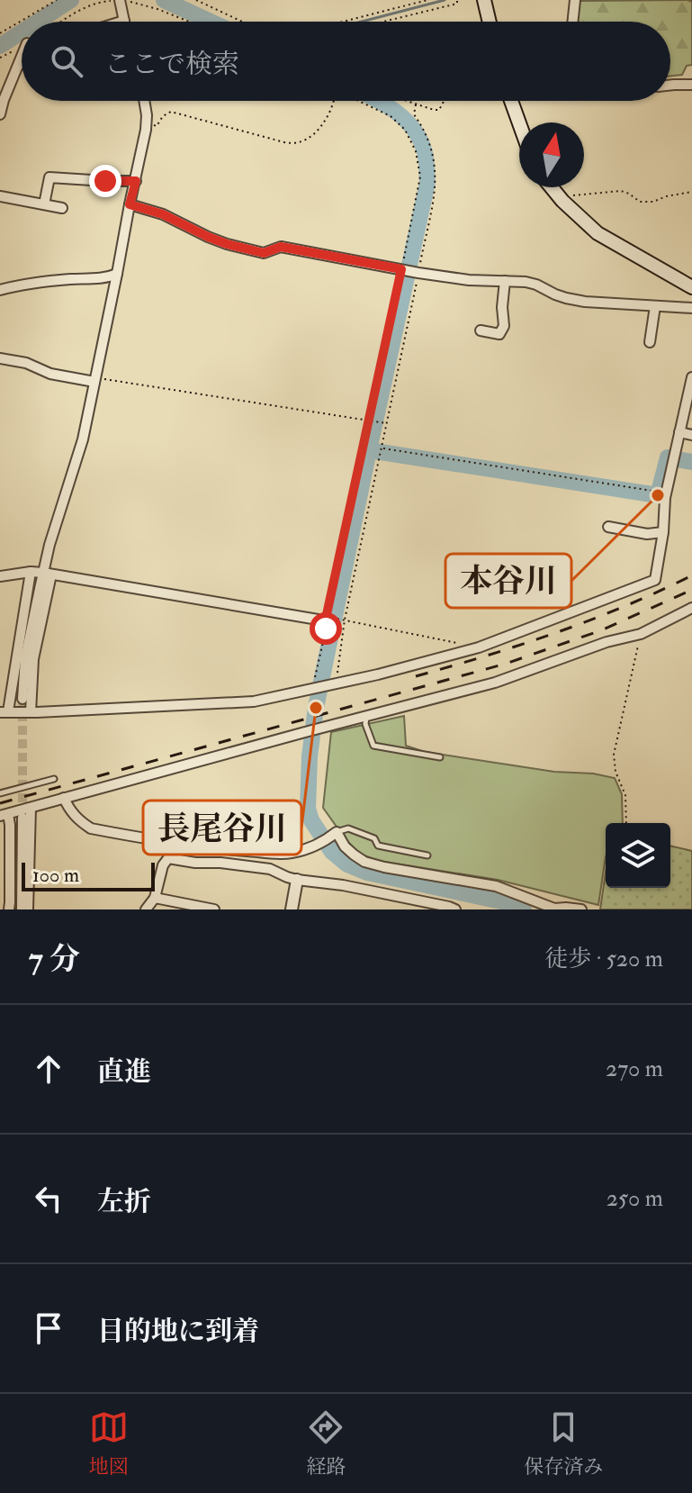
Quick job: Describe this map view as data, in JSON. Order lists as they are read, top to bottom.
{
  "places": ["本谷川", "長尾谷川"],
  "scale_bar": "100 m",
  "north": "top",
  "page": {
    "search": "ここで検索",
    "scale": "100 m",
    "heading": ["7 分", "徒歩 · 520 m"],
    "list": [
      ["直進", "270 m"],
      ["左折", "250 m"],
      "目的地に到着"
    ],
    "nav": ["地図", "経路", "保存済み"]
  }
}
